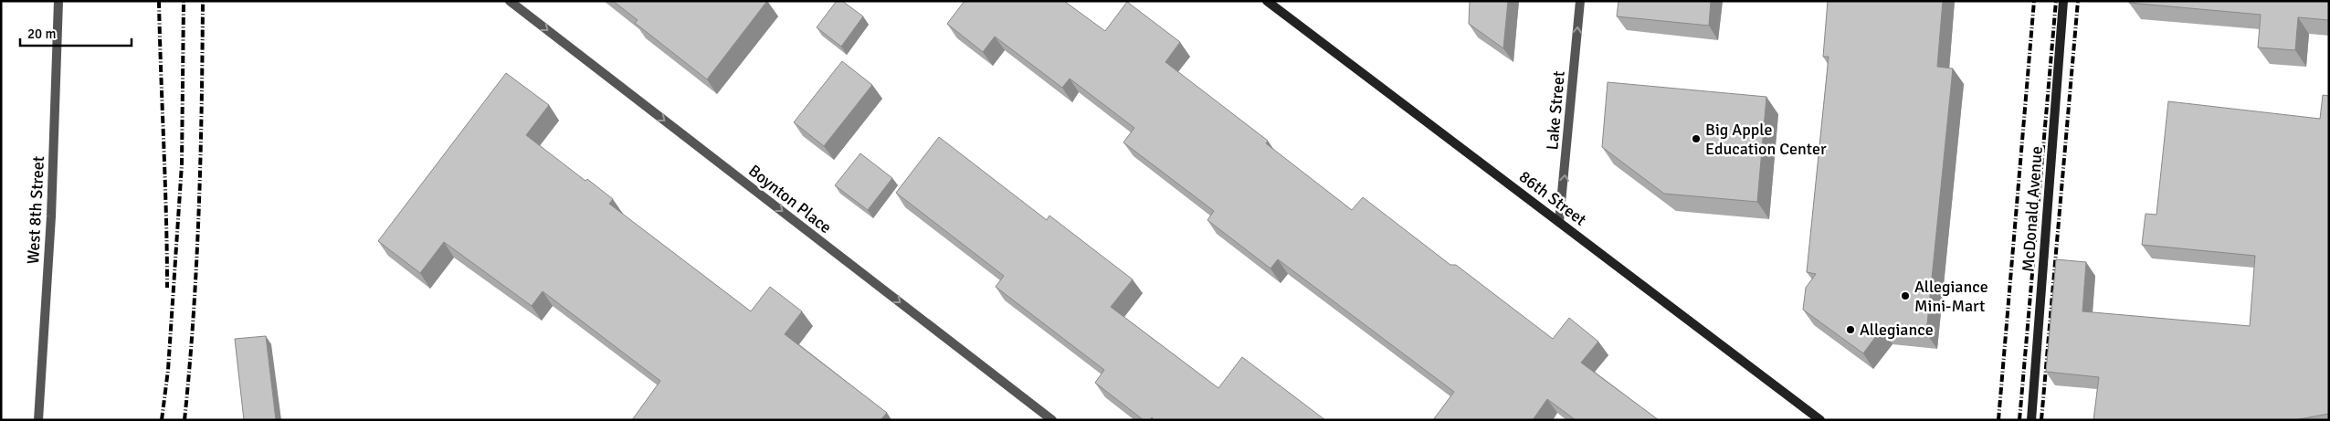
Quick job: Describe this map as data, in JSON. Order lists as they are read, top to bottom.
{
  "streets": {
    "main road": ["86th Street", "McDonald Avenue"],
    "street": ["Lake Street", "Boynton Place", "West 8th Street"]
  },
  "crossings": [
    ["Lake Street", "86th Street"]
  ],
  "one_way": ["Lake Street", "Boynton Place"],
  "places": ["Big Apple Education Center", "Allegiance Mini-Mart", "Allegiance"],
  "scale_bar": "20 m"
}
